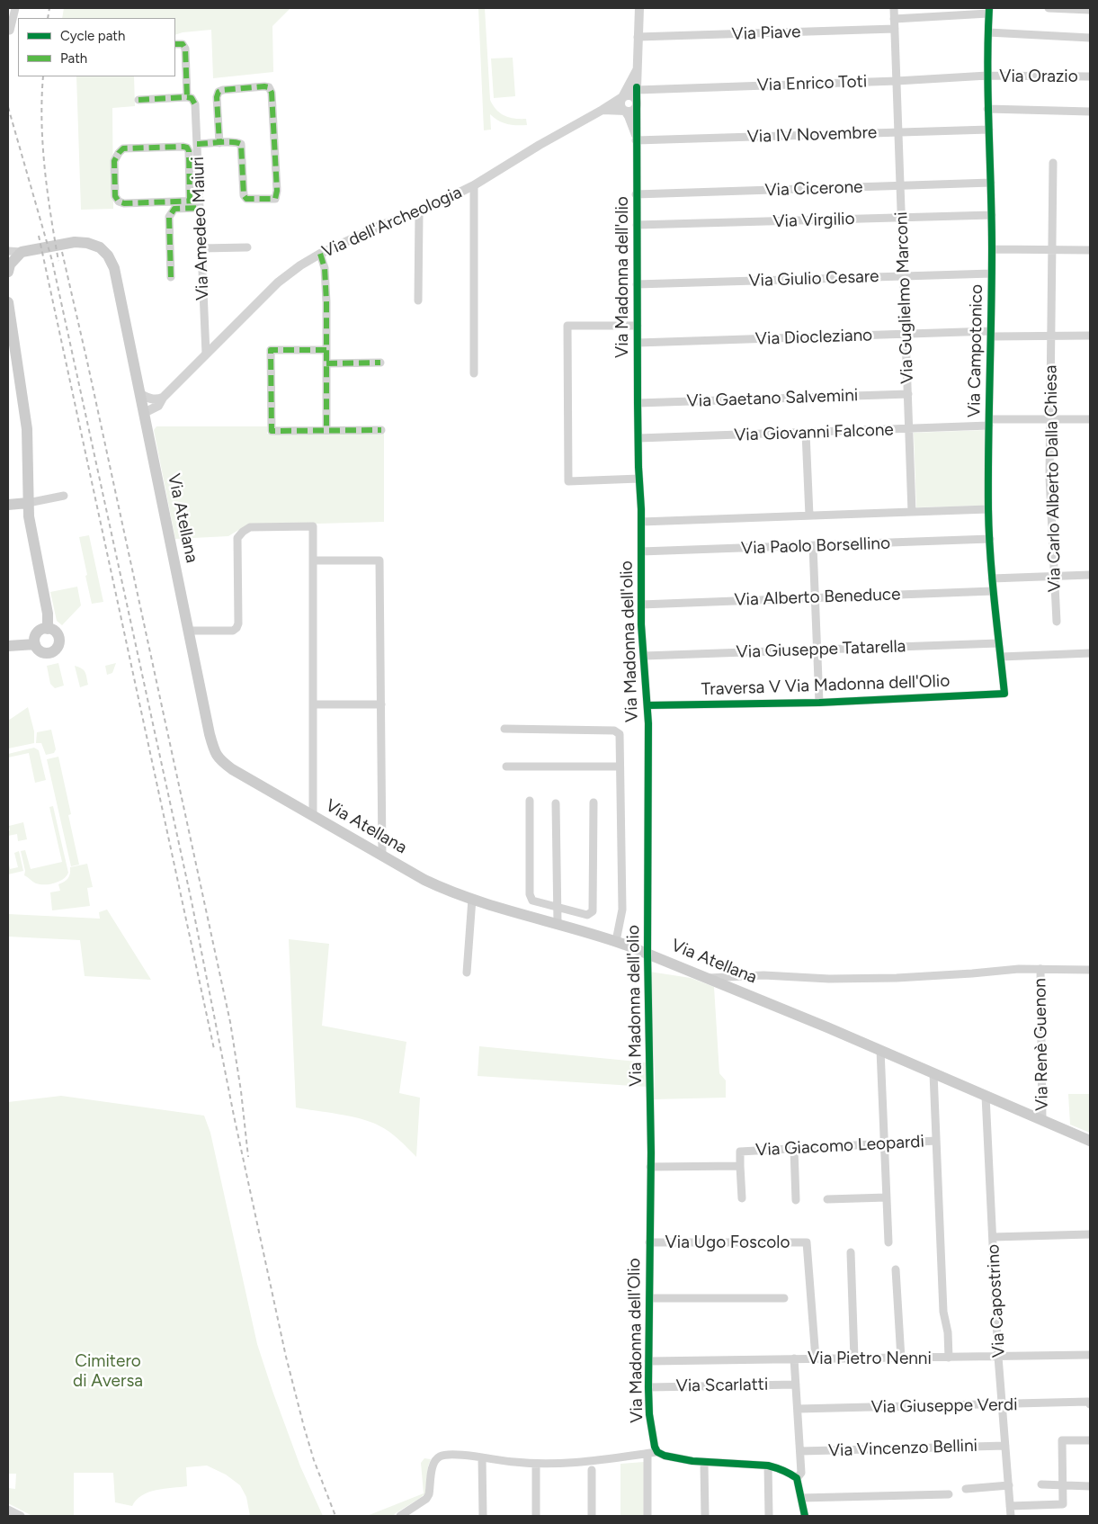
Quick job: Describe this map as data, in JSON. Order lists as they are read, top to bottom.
{
  "streets": {
    "main road": ["Via Atellana"],
    "street": [
      "Via Piave",
      "Via Orazio",
      "Via Enrico Toti",
      "Via IV Novembre",
      "Via Cicerone",
      "Via Virgilio",
      "Via dell'Archeologia",
      "Via Amedeo Maiuri",
      "Via Madonna dell'olio",
      "Via Giulio Cesare",
      "Via Guglielmo Marconi",
      "Via Diocleziano",
      "Via Campotonico",
      "Via Gaetano Salvemini",
      "Via Giovanni Falcone",
      "Via Carlo Alberto Dalla Chiesa",
      "Via Paolo Borsellino",
      "Via Alberto Beneduce",
      "Via Giuseppe Tatarella",
      "Traversa V Via Madonna dell'Olio",
      "Via Renè Guenon",
      "Via Giacomo Leopardi",
      "Via Ugo Foscolo",
      "Via Capostrino",
      "Via Madonna dell'Olio",
      "Via Pietro Nenni",
      "Via Scarlatti",
      "Via Giuseppe Verdi",
      "Via Vincenzo Bellini"
    ]
  },
  "crossings": [
    ["Via Piave", "Via dell'Archeologia"],
    ["Via Piave", "Via Guglielmo Marconi"],
    ["Via Orazio", "Via Enrico Toti"],
    ["Via Orazio", "Via Campotonico"],
    ["Via Enrico Toti", "Via dell'Archeologia"],
    ["Via Enrico Toti", "Via Guglielmo Marconi"],
    ["Via Enrico Toti", "Via Campotonico"],
    ["Via IV Novembre", "Via Madonna dell'olio"],
    ["Via IV Novembre", "Via Guglielmo Marconi"],
    ["Via IV Novembre", "Via Campotonico"],
    ["Via Cicerone", "Via Madonna dell'olio"],
    ["Via Cicerone", "Via Guglielmo Marconi"],
    ["Via Cicerone", "Via Campotonico"],
    ["Via Virgilio", "Via Madonna dell'olio"],
    ["Via Virgilio", "Via Guglielmo Marconi"],
    ["Via Virgilio", "Via Campotonico"],
    ["Via dell'Archeologia", "Via Amedeo Maiuri"],
    ["Via dell'Archeologia", "Via Atellana"],
    ["Via Madonna dell'olio", "Via Giulio Cesare"],
    ["Via Madonna dell'olio", "Via Diocleziano"],
    ["Via Madonna dell'olio", "Via Gaetano Salvemini"],
    ["Via Madonna dell'olio", "Via Giovanni Falcone"],
    ["Via Madonna dell'olio", "Via Atellana"],
    ["Via Madonna dell'olio", "Via Paolo Borsellino"],
    ["Via Madonna dell'olio", "Via Alberto Beneduce"],
    ["Via Madonna dell'olio", "Via Giuseppe Tatarella"],
    ["Via Madonna dell'olio", "Traversa V Via Madonna dell'Olio"],
    ["Via Madonna dell'olio", "Via Madonna dell'Olio"],
    ["Via Giulio Cesare", "Via Guglielmo Marconi"],
    ["Via Giulio Cesare", "Via Campotonico"],
    ["Via Guglielmo Marconi", "Via Diocleziano"],
    ["Via Guglielmo Marconi", "Via Gaetano Salvemini"],
    ["Via Guglielmo Marconi", "Via Giovanni Falcone"],
    ["Via Diocleziano", "Via Campotonico"],
    ["Via Diocleziano", "Via Carlo Alberto Dalla Chiesa"],
    ["Via Campotonico", "Via Giovanni Falcone"],
    ["Via Campotonico", "Via Paolo Borsellino"],
    ["Via Campotonico", "Via Alberto Beneduce"],
    ["Via Campotonico", "Via Giuseppe Tatarella"],
    ["Via Campotonico", "Traversa V Via Madonna dell'Olio"],
    ["Via Giovanni Falcone", "Via Carlo Alberto Dalla Chiesa"],
    ["Via Atellana", "Via Renè Guenon"],
    ["Via Atellana", "Via Capostrino"],
    ["Via Giacomo Leopardi", "Via Madonna dell'Olio"],
    ["Via Ugo Foscolo", "Via Madonna dell'Olio"],
    ["Via Ugo Foscolo", "Via Pietro Nenni"],
    ["Via Capostrino", "Via Pietro Nenni"],
    ["Via Capostrino", "Via Giuseppe Verdi"],
    ["Via Capostrino", "Via Vincenzo Bellini"],
    ["Via Madonna dell'Olio", "Via Pietro Nenni"],
    ["Via Madonna dell'Olio", "Via Scarlatti"]
  ],
  "parks": ["Cimitero di Aversa"],
  "legend": ["Cycle path", "Path"]
}
